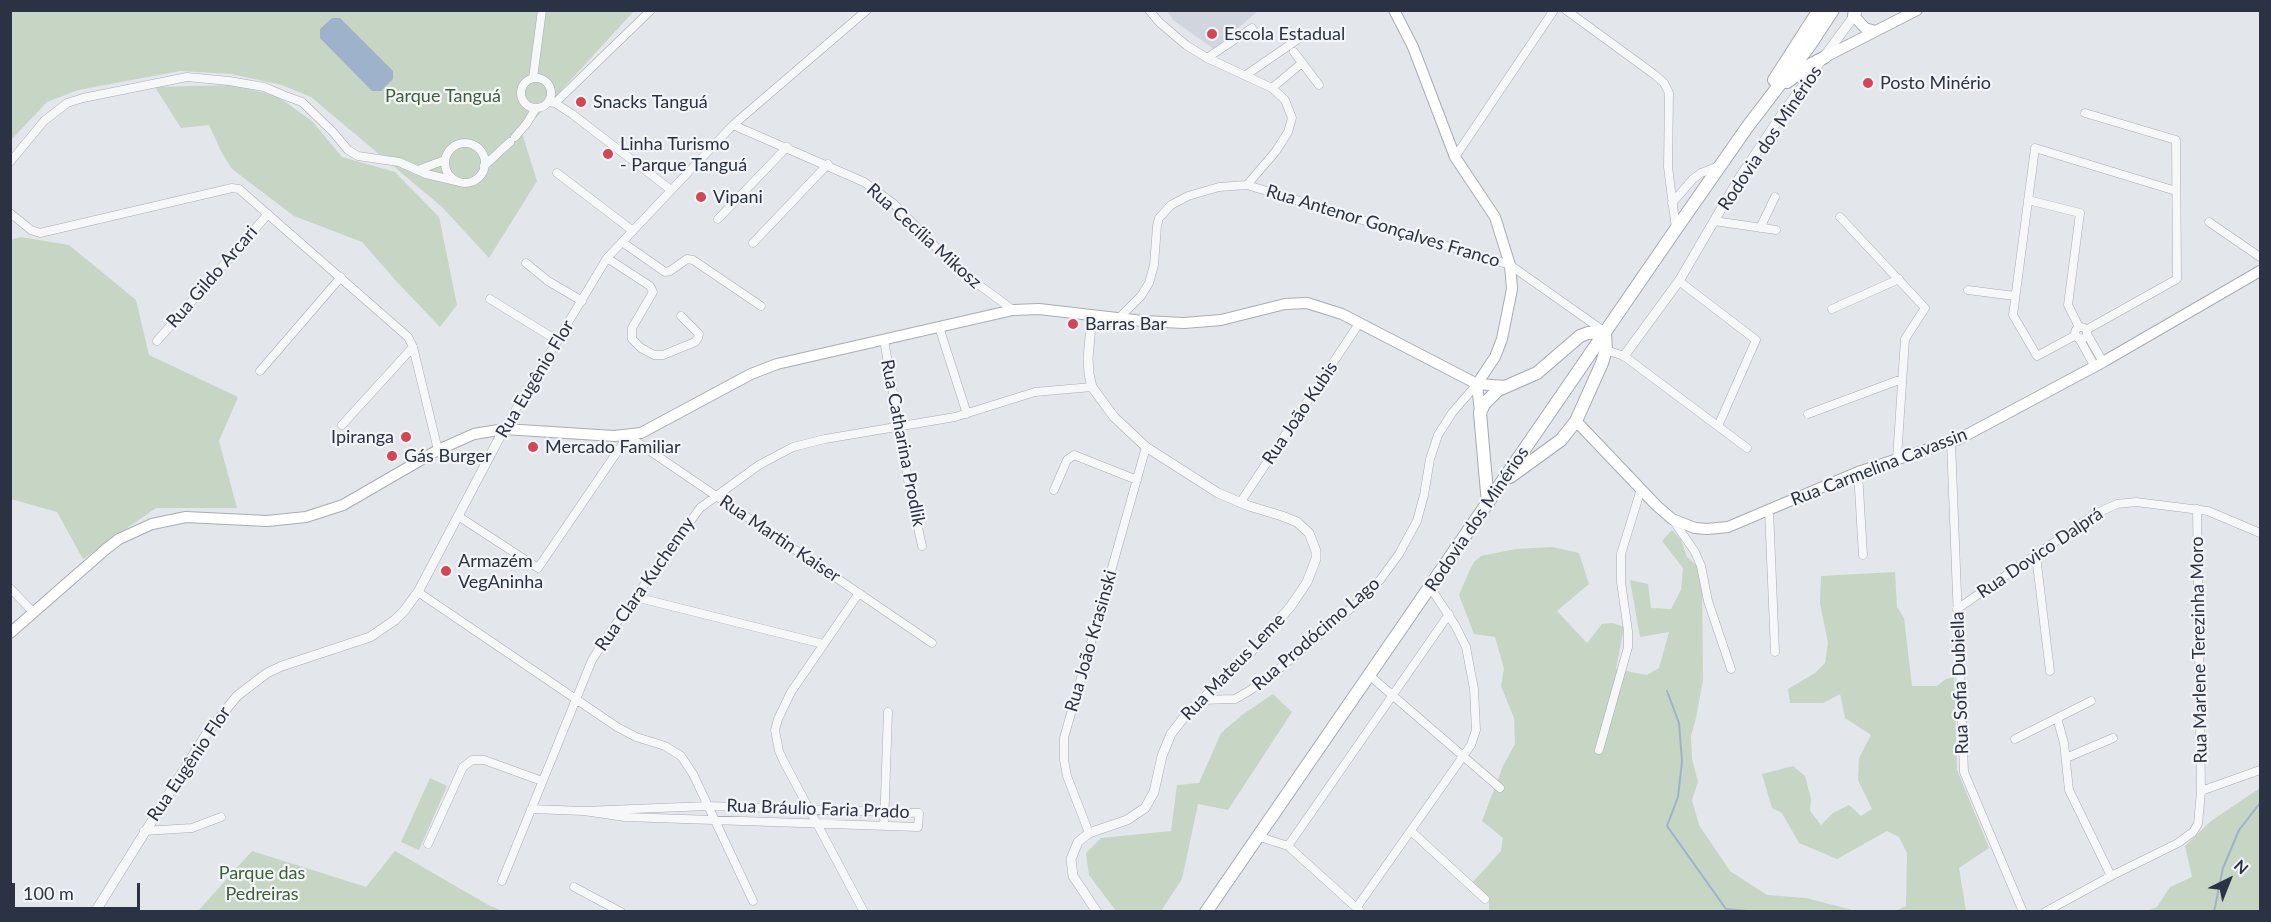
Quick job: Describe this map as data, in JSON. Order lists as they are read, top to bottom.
{
  "streets": {
    "main road": ["Rodovia dos Minérios", "Rua Carmelina Cavassin", "Rua Prodócimo Lago"],
    "street": [
      "Rua Antenor Gonçalves Franco",
      "Rua Cecília Mikosz",
      "Rua Gildo Arcari",
      "Rua Eugênio Flor",
      "Rua João Kubis",
      "Rua Catharina Prodlik",
      "Rua Martin Kaiser",
      "Rua Dovico Dalprá",
      "Rua Clara Kuchenny",
      "Rua João Krasinski",
      "Rua Marlene Terezinha Moro",
      "Rua Mateus Leme",
      "Rua Sofia Dubiella",
      "Rua Bráulio Faria Prado"
    ]
  },
  "crossings": [
    ["Rodovia dos Minérios", "Rua Antenor Gonçalves Franco"],
    ["Rua Antenor Gonçalves Franco", "Rua Prodócimo Lago"],
    ["Rua Cecília Mikosz", "Rua Eugênio Flor"],
    ["Rua João Kubis", "Rua Mateus Leme"],
    ["Rua Catharina Prodlik", "Rua Clara Kuchenny"],
    ["Rua Carmelina Cavassin", "Rua Sofia Dubiella"],
    ["Rua Martin Kaiser", "Rua Clara Kuchenny"],
    ["Rua Dovico Dalprá", "Rua Marlene Terezinha Moro"],
    ["Rua Dovico Dalprá", "Rua Sofia Dubiella"],
    ["Rua Clara Kuchenny", "Rua Mateus Leme"],
    ["Rua Clara Kuchenny", "Rua Bráulio Faria Prado"],
    ["Rua Prodócimo Lago", "Rua Mateus Leme"],
    ["Rua João Krasinski", "Rua Mateus Leme"]
  ],
  "parks": ["Parque Tanguá", "Parque das Pedreiras"],
  "places": [
    "Escola Estadual",
    "Posto Minério",
    "Snacks Tanguá",
    "Linha Turismo - Parque Tanguá",
    "Vipani",
    "Barras Bar",
    "Ipiranga",
    "Mercado Familiar",
    "Gás Burger",
    "Armazém VegAninha"
  ],
  "scale_bar": "100 m",
  "north": "top right"
}
